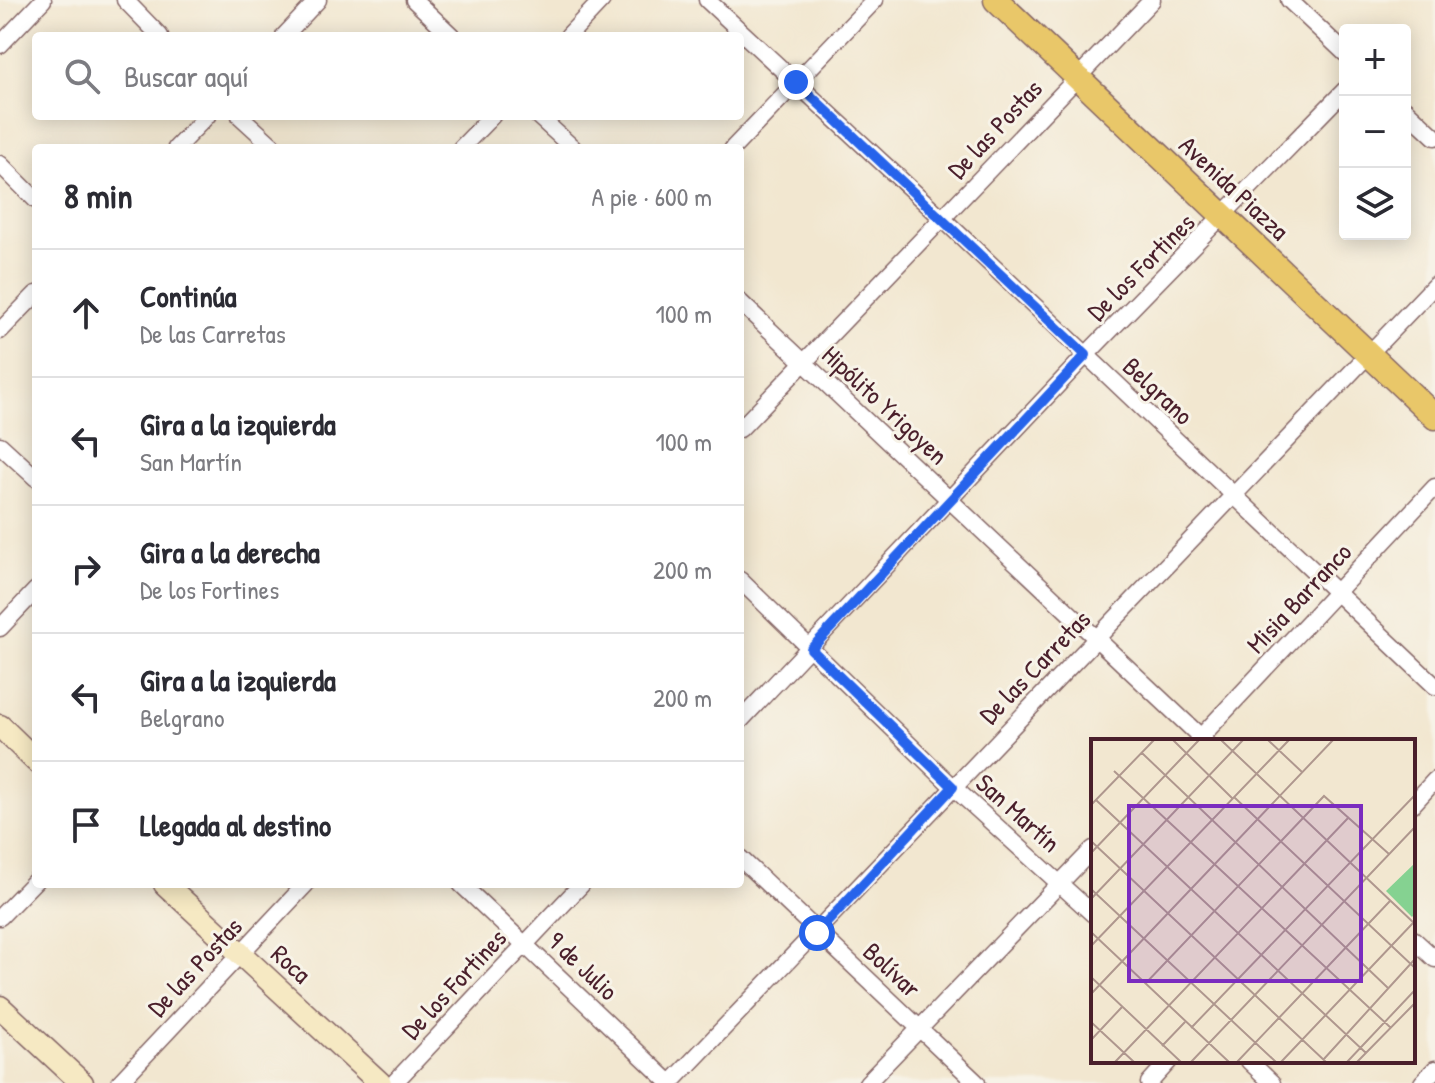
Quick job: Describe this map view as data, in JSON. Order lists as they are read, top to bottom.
{
  "streets": {
    "main road": ["Avenida Piazza"],
    "street": [
      "De las Postas",
      "De los Fortines",
      "Belgrano",
      "Hipólito Yrigoyen",
      "Misia Barranco",
      "De las Carretas",
      "San Martín",
      "Roca",
      "9 de Julio",
      "Bolívar"
    ]
  },
  "crossings": [
    ["De las Postas", "Avenida Piazza"],
    ["De las Postas", "Belgrano"],
    ["De las Postas", "Hipólito Yrigoyen"],
    ["De las Postas", "Roca"],
    ["Avenida Piazza", "De los Fortines"],
    ["Avenida Piazza", "De las Carretas"],
    ["De los Fortines", "Belgrano"],
    ["De los Fortines", "Hipólito Yrigoyen"],
    ["De los Fortines", "San Martín"],
    ["De los Fortines", "9 de Julio"],
    ["Belgrano", "Misia Barranco"],
    ["Belgrano", "De las Carretas"],
    ["Hipólito Yrigoyen", "De las Carretas"],
    ["De las Carretas", "San Martín"],
    ["De las Carretas", "9 de Julio"],
    ["De las Carretas", "Bolívar"]
  ],
  "page": {
    "map_buttons": ["+", "−"],
    "search": "Buscar aquí",
    "heading": ["8 min", "A pie · 600 m"],
    "list": [
      ["Continúa", "De las Carretas", "100 m"],
      ["Gira a la izquierda", "San Martín", "100 m"],
      ["Gira a la derecha", "De los Fortines", "200 m"],
      ["Gira a la izquierda", "Belgrano", "200 m"],
      "Llegada al destino"
    ]
  }
}
